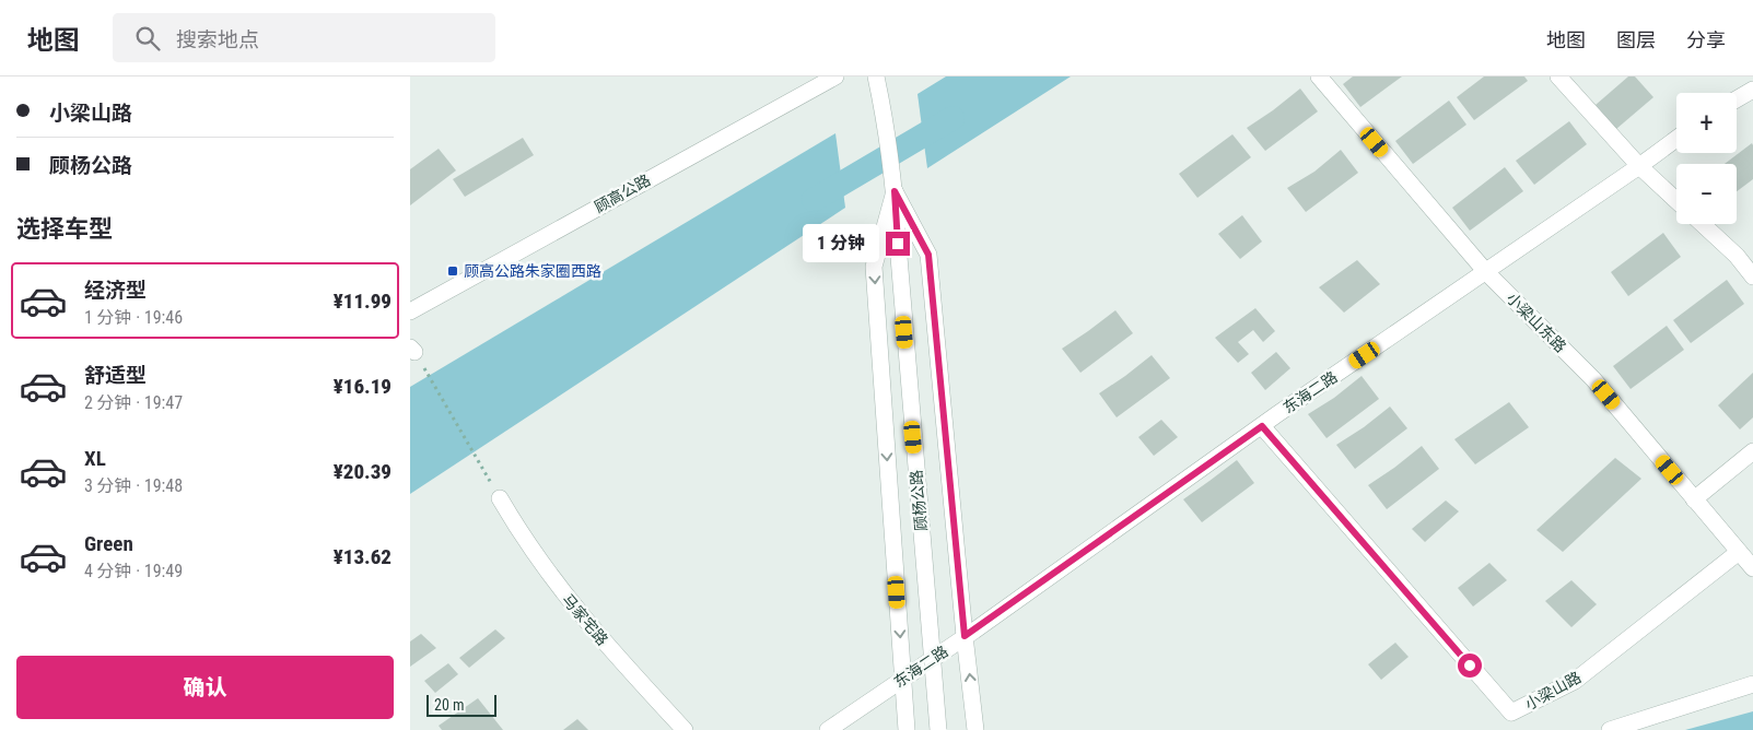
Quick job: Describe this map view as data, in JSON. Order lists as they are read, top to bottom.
{
  "streets": {
    "street": [
      "顾高公路",
      "小梁山东路",
      "东海二路",
      "顾杨公路",
      "马家宅路",
      "小梁山路"
    ]
  },
  "crossings": [
    ["小梁山东路", "东海二路"],
    ["小梁山东路", "小梁山路"],
    ["东海二路", "小梁山路"]
  ],
  "places": {
    "transit": ["顾高公路朱家圈西路"]
  },
  "scale_bar": "20 m",
  "page": {
    "header": "地图",
    "search": "搜索地点",
    "nav": ["地图", "图层", "分享"],
    "banner": ["小梁山路", "顾杨公路"],
    "map_buttons": ["+", "−"],
    "heading": "选择车型",
    "bubble": "1 分钟",
    "list": [
      {
        "name": "经济型",
        "note": "1 分钟 · 19:46",
        "value": "¥11.99"
      },
      {
        "name": "舒适型",
        "note": "2 分钟 · 19:47",
        "value": "¥16.19"
      },
      {
        "name": "XL",
        "note": "3 分钟 · 19:48",
        "value": "¥20.39"
      },
      {
        "name": "Green",
        "note": "4 分钟 · 19:49",
        "value": "¥13.62"
      }
    ],
    "buttons": "确认",
    "scale": "20 m"
  }
}
